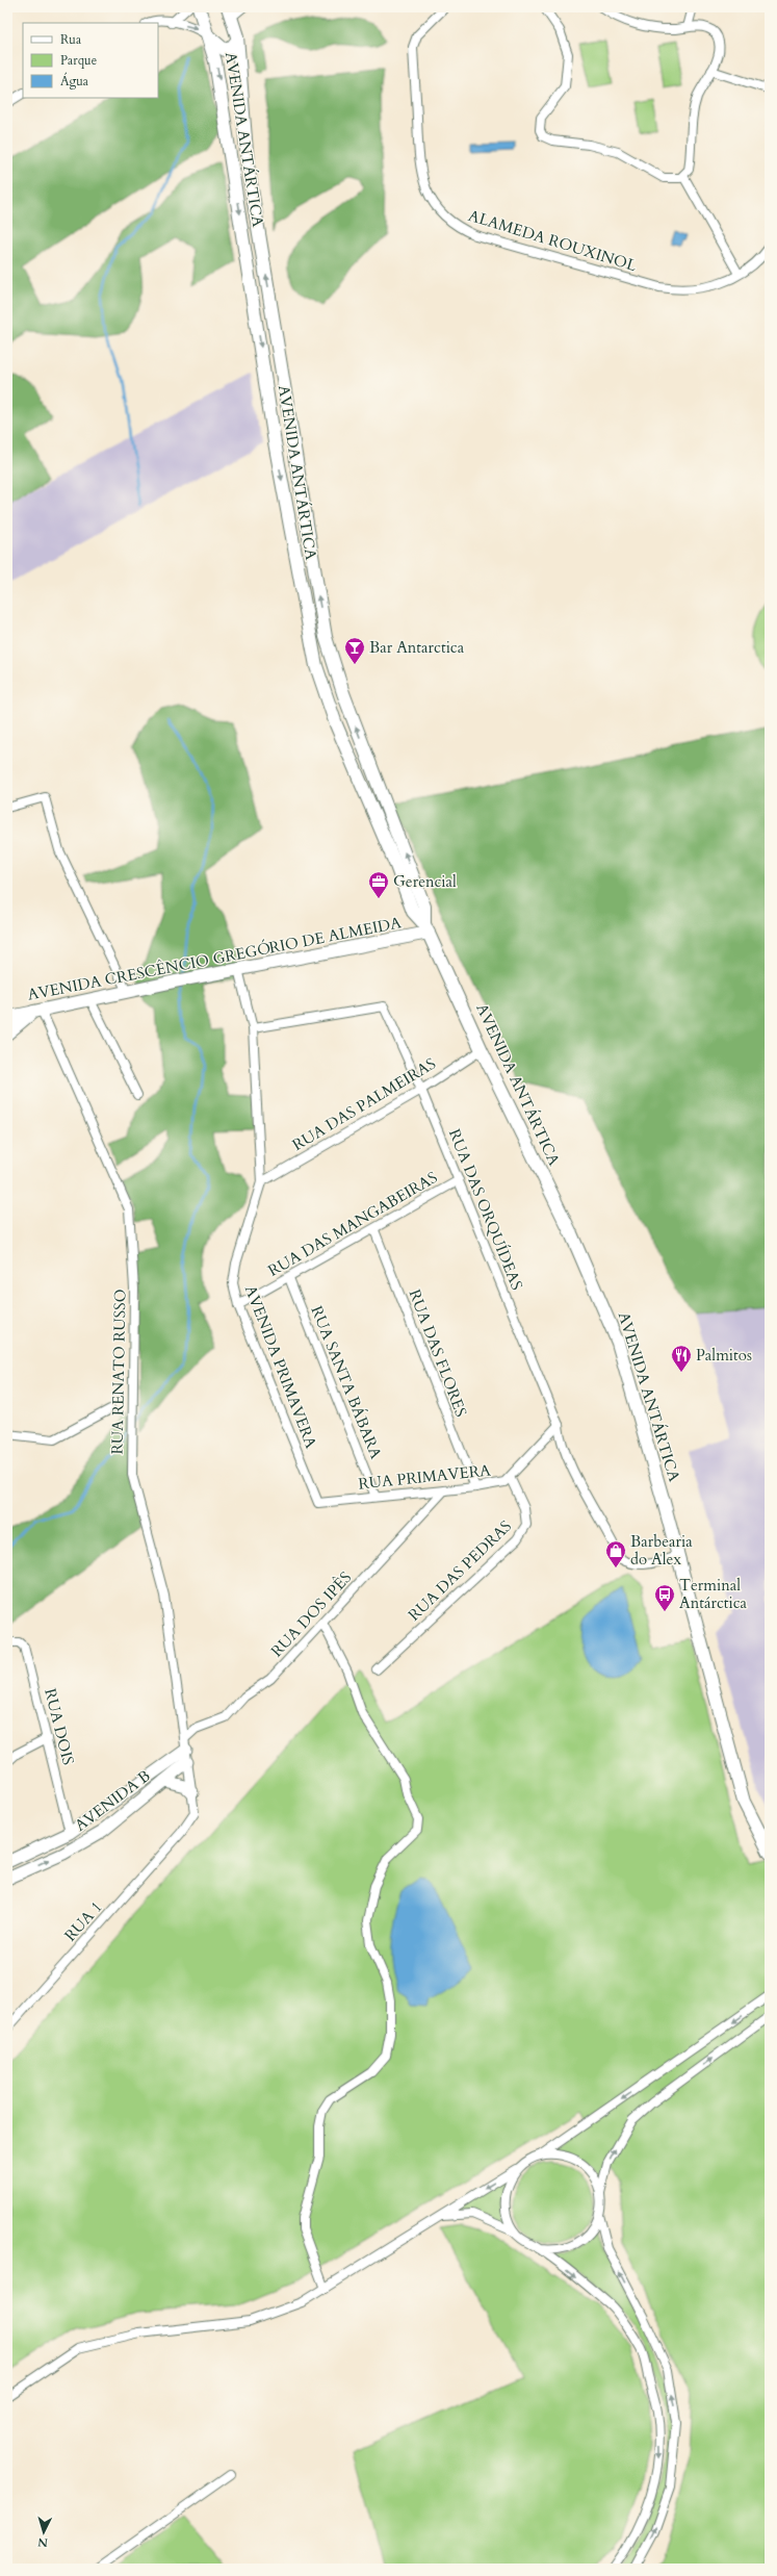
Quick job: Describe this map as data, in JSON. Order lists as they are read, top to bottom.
{
  "streets": {
    "main road": ["AVENIDA ANTÁRTICA", "AVENIDA CRESCÊNCIO GREGÓRIO DE ALMEIDA"],
    "street": [
      "ALAMEDA ROUXINOL",
      "RUA DAS PALMEIRAS",
      "RUA DAS ORQUÍDEAS",
      "RUA DAS MANGABEIRAS",
      "RUA DAS FLORES",
      "AVENIDA PRIMAVERA",
      "RUA RENATO RUSSO",
      "RUA SANTA BÁBARA",
      "RUA PRIMAVERA",
      "RUA DAS PEDRAS",
      "RUA DOS IPÊS",
      "RUA DOIS",
      "AVENIDA B",
      "RUA 1"
    ]
  },
  "crossings": [
    ["AVENIDA ANTÁRTICA", "AVENIDA CRESCÊNCIO GREGÓRIO DE ALMEIDA"],
    ["AVENIDA ANTÁRTICA", "RUA DAS PALMEIRAS"],
    ["AVENIDA ANTÁRTICA", "RUA DAS ORQUÍDEAS"],
    ["AVENIDA CRESCÊNCIO GREGÓRIO DE ALMEIDA", "AVENIDA PRIMAVERA"],
    ["AVENIDA CRESCÊNCIO GREGÓRIO DE ALMEIDA", "RUA RENATO RUSSO"],
    ["RUA DAS PALMEIRAS", "RUA DAS ORQUÍDEAS"],
    ["RUA DAS PALMEIRAS", "AVENIDA PRIMAVERA"],
    ["RUA DAS ORQUÍDEAS", "RUA DAS MANGABEIRAS"],
    ["RUA DAS ORQUÍDEAS", "AVENIDA PRIMAVERA"],
    ["RUA DAS ORQUÍDEAS", "RUA PRIMAVERA"],
    ["RUA DAS MANGABEIRAS", "RUA DAS FLORES"],
    ["RUA DAS MANGABEIRAS", "AVENIDA PRIMAVERA"],
    ["RUA DAS MANGABEIRAS", "RUA SANTA BÁBARA"],
    ["RUA DAS FLORES", "RUA PRIMAVERA"],
    ["AVENIDA PRIMAVERA", "RUA PRIMAVERA"],
    ["RUA RENATO RUSSO", "RUA DOS IPÊS"],
    ["RUA RENATO RUSSO", "AVENIDA B"],
    ["RUA RENATO RUSSO", "RUA 1"],
    ["RUA SANTA BÁBARA", "RUA PRIMAVERA"],
    ["RUA PRIMAVERA", "RUA DAS PEDRAS"],
    ["RUA PRIMAVERA", "RUA DOS IPÊS"],
    ["RUA DOS IPÊS", "AVENIDA B"],
    ["RUA DOS IPÊS", "RUA 1"],
    ["RUA DOIS", "AVENIDA B"],
    ["AVENIDA B", "RUA 1"]
  ],
  "places": {
    "bar": ["Bar Antarctica"],
    "office": ["Gerencial"],
    "restaurant": ["Palmitos"],
    "shop": ["Barbearia do Alex"],
    "bus stop": ["Terminal Antárctica"]
  },
  "legend": ["Rua", "Parque", "Água"],
  "north": "bottom"
}
